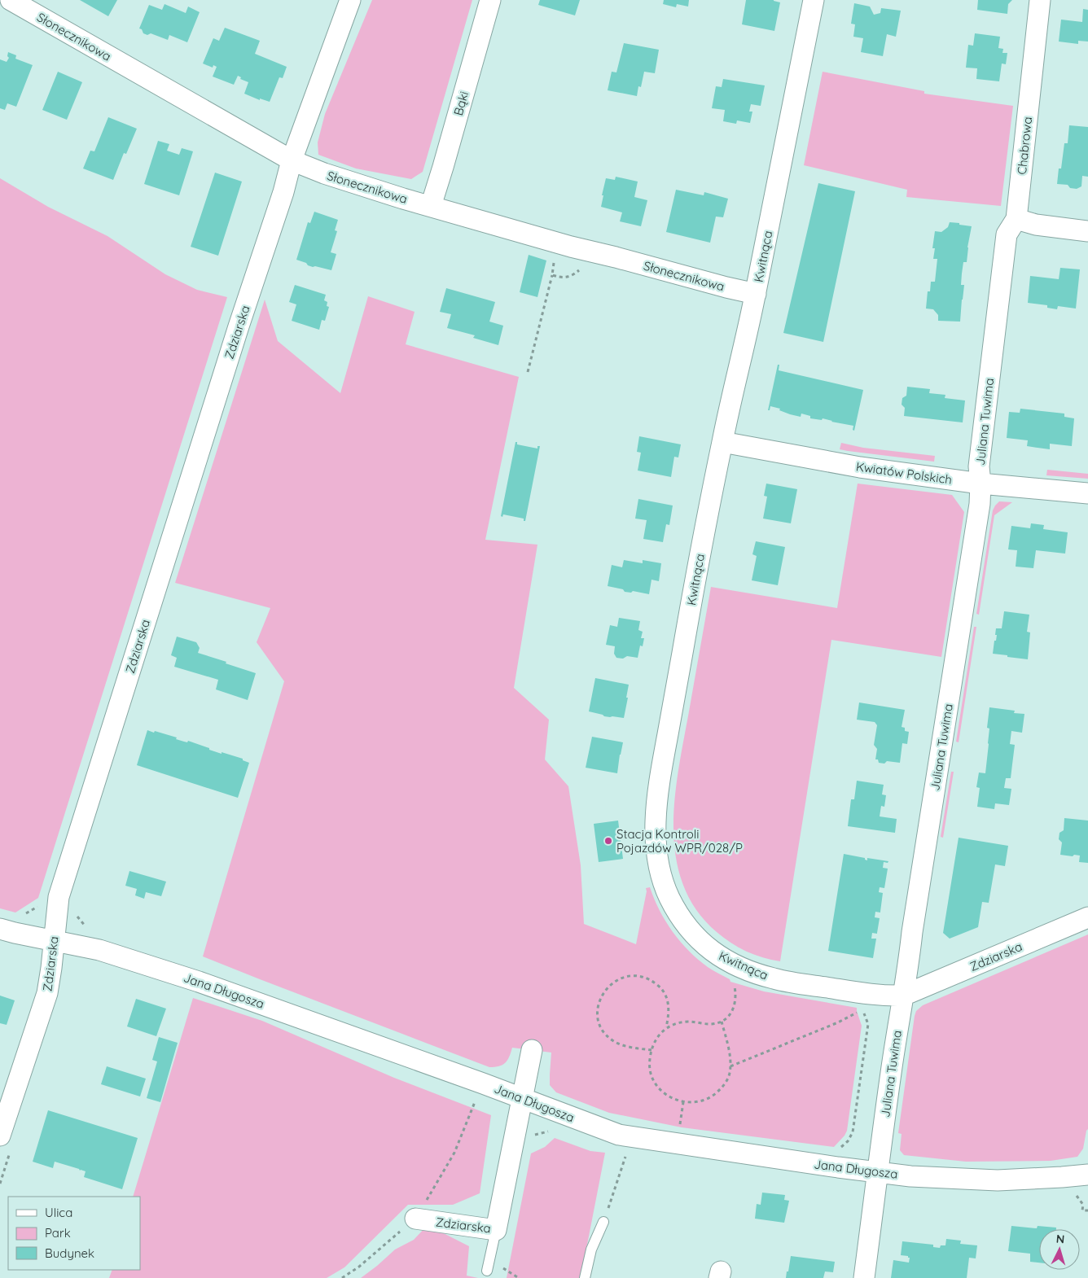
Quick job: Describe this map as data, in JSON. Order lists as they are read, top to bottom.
{
  "streets": {
    "street": [
      "Słonecznikowa",
      "Bąki",
      "Chabrowa",
      "Kwitnąca",
      "Zdziarska",
      "Juliana Tuwima",
      "Kwiatów Polskich",
      "Jana Długosza"
    ]
  },
  "crossings": [
    ["Słonecznikowa", "Bąki"],
    ["Słonecznikowa", "Kwitnąca"],
    ["Słonecznikowa", "Zdziarska"],
    ["Chabrowa", "Juliana Tuwima"],
    ["Kwitnąca", "Zdziarska"],
    ["Kwitnąca", "Juliana Tuwima"],
    ["Kwitnąca", "Kwiatów Polskich"],
    ["Zdziarska", "Juliana Tuwima"],
    ["Zdziarska", "Jana Długosza"],
    ["Juliana Tuwima", "Kwiatów Polskich"],
    ["Juliana Tuwima", "Jana Długosza"]
  ],
  "places": ["Stacja Kontroli Pojazdów WPR/028/P"],
  "legend": ["Ulica", "Park", "Budynek"],
  "north": "top"
}
